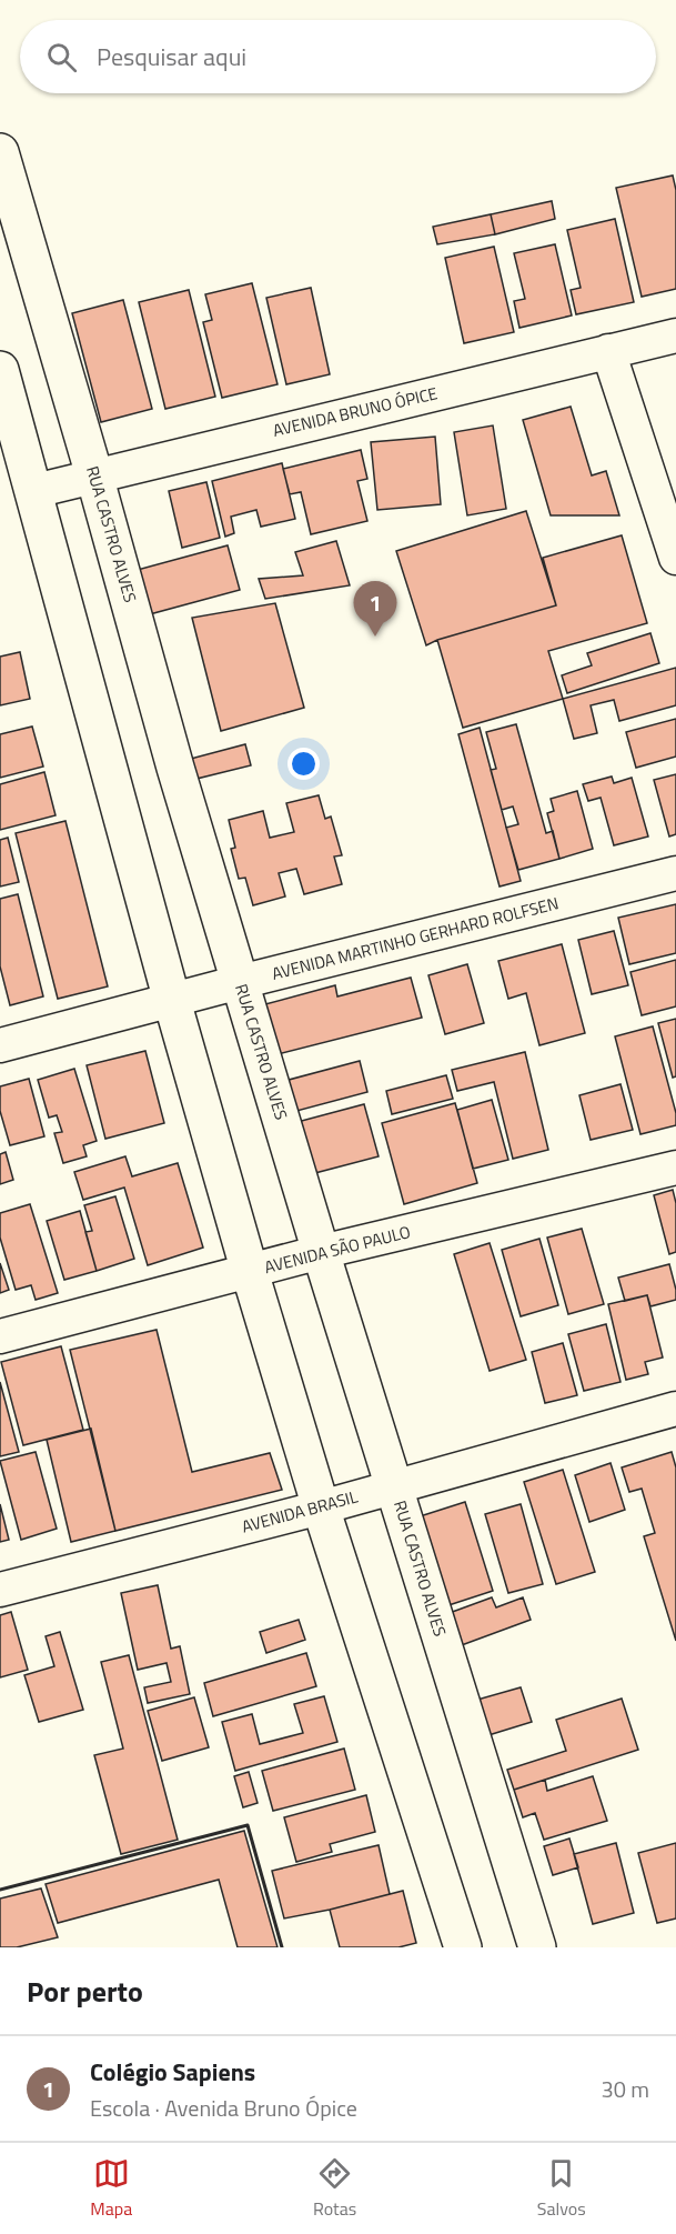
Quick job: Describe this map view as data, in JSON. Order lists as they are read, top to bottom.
{
  "streets": {
    "main road": ["RUA CASTRO ALVES"],
    "street": [
      "AVENIDA BRUNO ÓPICE",
      "AVENIDA MARTINHO GERHARD ROLFSEN",
      "AVENIDA SÃO PAULO",
      "AVENIDA BRASIL"
    ]
  },
  "crossings": [
    ["AVENIDA BRUNO ÓPICE", "RUA CASTRO ALVES"],
    ["RUA CASTRO ALVES", "AVENIDA MARTINHO GERHARD ROLFSEN"],
    ["RUA CASTRO ALVES", "AVENIDA SÃO PAULO"],
    ["RUA CASTRO ALVES", "AVENIDA BRASIL"]
  ],
  "page": {
    "search": "Pesquisar aqui",
    "pins": "1",
    "heading": "Por perto",
    "list": [
      {
        "mark": "1",
        "name": "Colégio Sapiens",
        "note": "Escola · Avenida Bruno Ópice",
        "value": "30 m"
      }
    ],
    "nav": ["Mapa", "Rotas", "Salvos"]
  }
}
